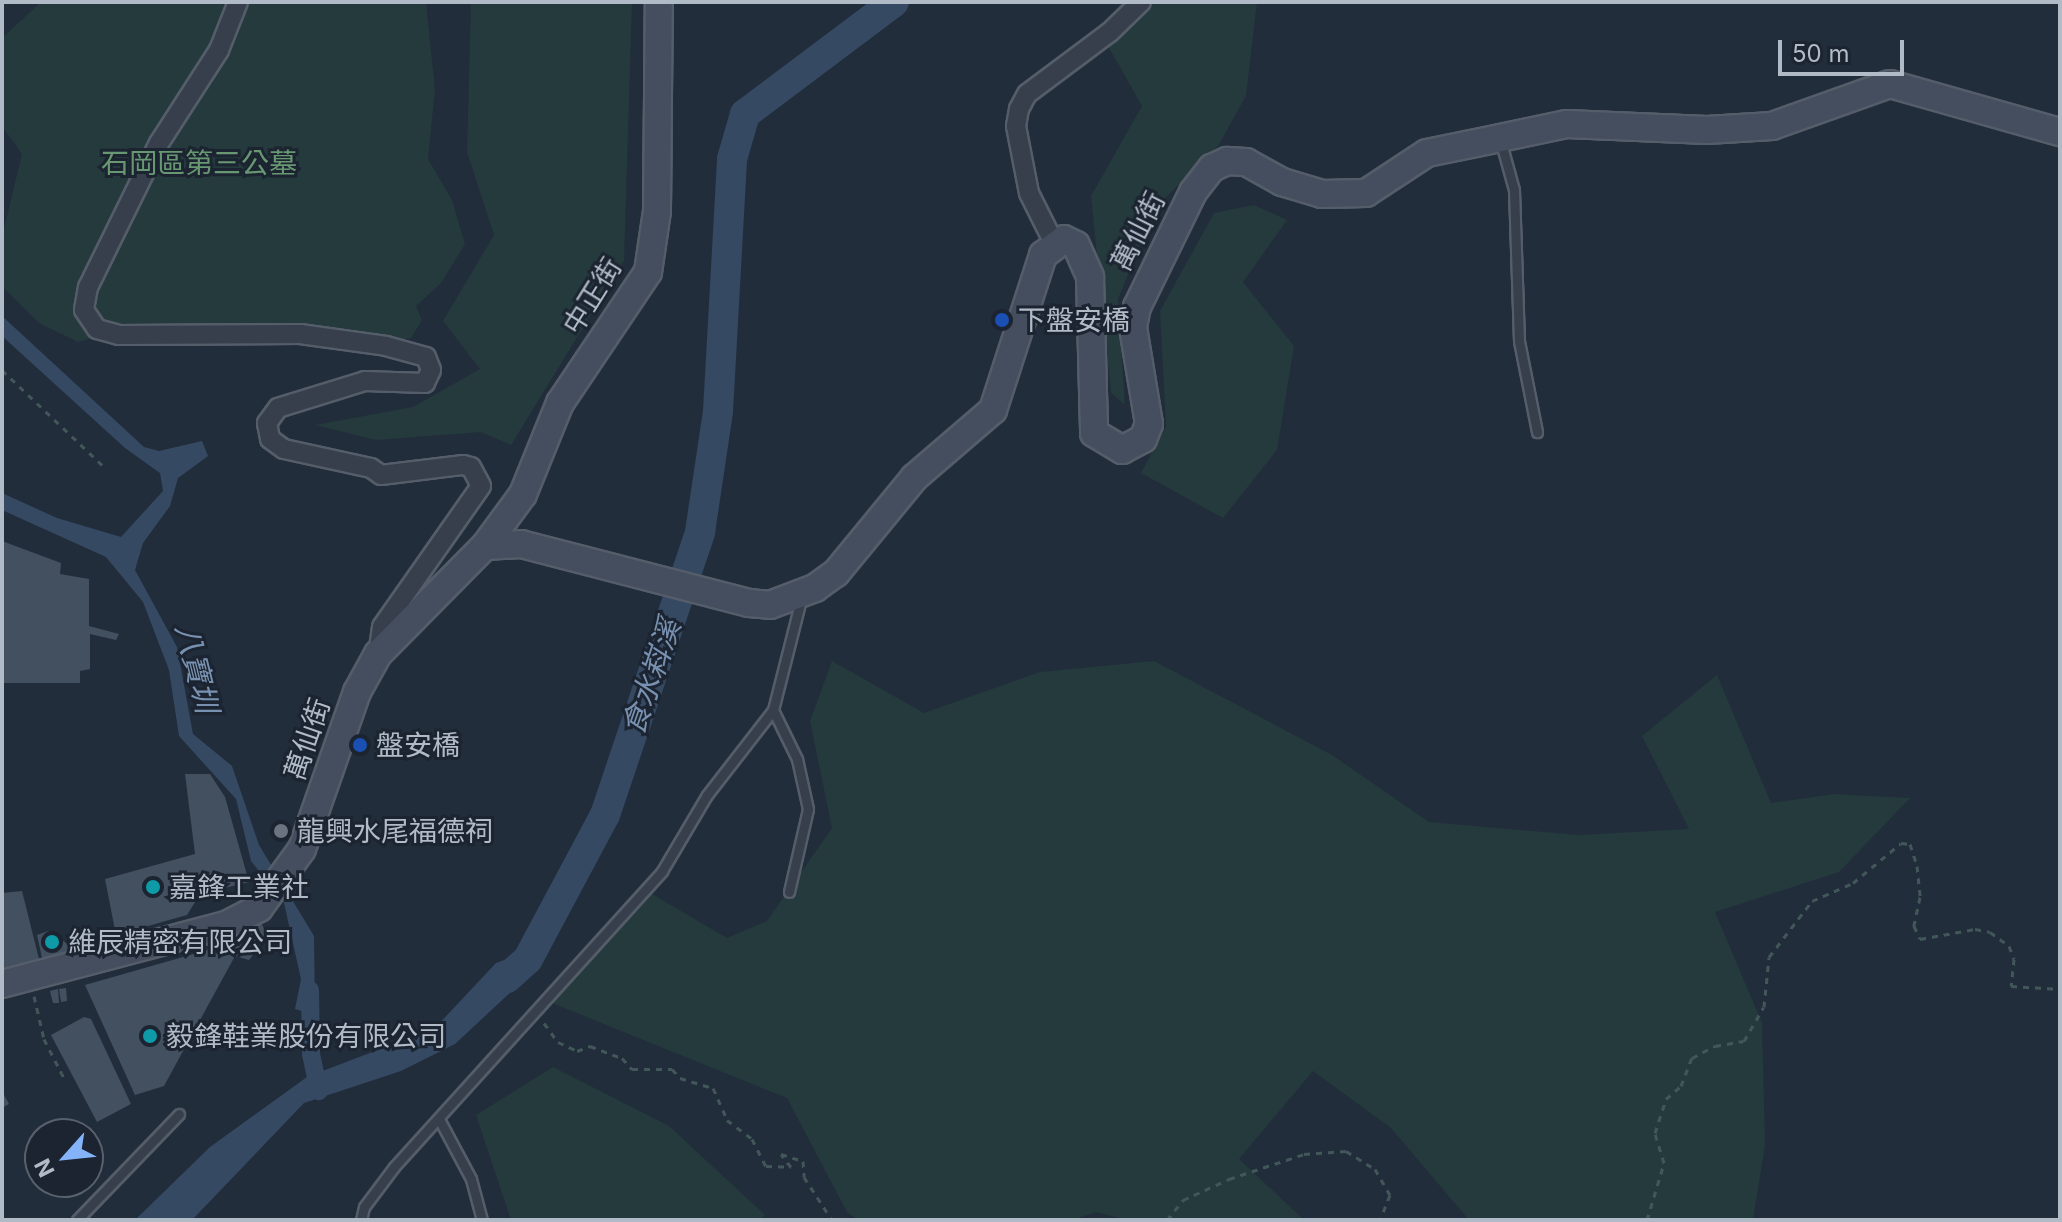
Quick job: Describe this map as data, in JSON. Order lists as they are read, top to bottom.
{
  "streets": {
    "street": ["萬仙街", "中正街"]
  },
  "crossings": [
    ["萬仙街", "中正街"]
  ],
  "water": ["八寶圳", "食水嵙溪"],
  "parks": ["石岡區第三公墓"],
  "places": [
    "下盤安橋",
    "盤安橋",
    "龍興水尾福德祠",
    "嘉鋒工業社",
    "維辰精密有限公司",
    "毅鋒鞋業股份有限公司"
  ],
  "scale_bar": "50 m",
  "north": "bottom left"
}
